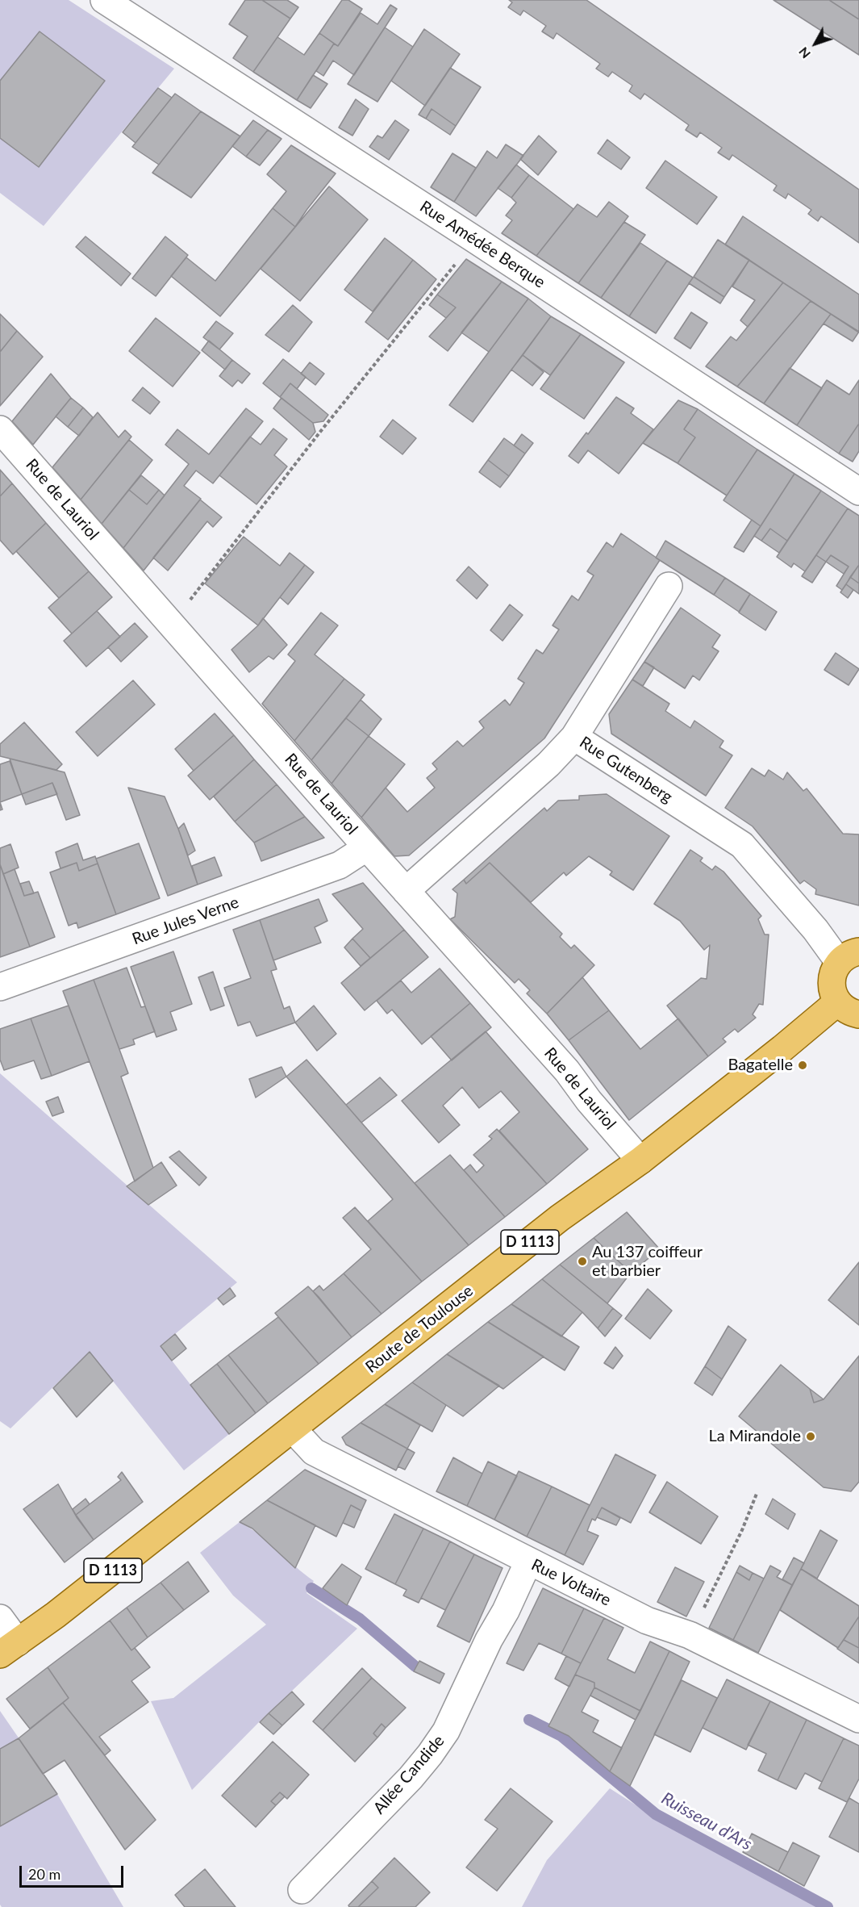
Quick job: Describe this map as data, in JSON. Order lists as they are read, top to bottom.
{
  "streets": {
    "main road": ["D 1113", "Route de Toulouse"],
    "street": [
      "Rue Amédée Berque",
      "Rue de Lauriol",
      "Rue Gutenberg",
      "Rue Jules Verne",
      "Rue Voltaire",
      "Allée Candide"
    ]
  },
  "crossings": [
    ["Rue de Lauriol", "Rue Gutenberg"],
    ["Rue de Lauriol", "Rue Jules Verne"],
    ["Rue de Lauriol", "Route de Toulouse"],
    ["Rue Gutenberg", "Route de Toulouse"],
    ["Route de Toulouse", "Rue Voltaire"],
    ["Rue Voltaire", "Allée Candide"]
  ],
  "water": ["Ruisseau d'Ars"],
  "places": ["Bagatelle", "Au 137 coiffeur et barbier", "La Mirandole"],
  "scale_bar": "20 m",
  "north": "bottom left"
}
